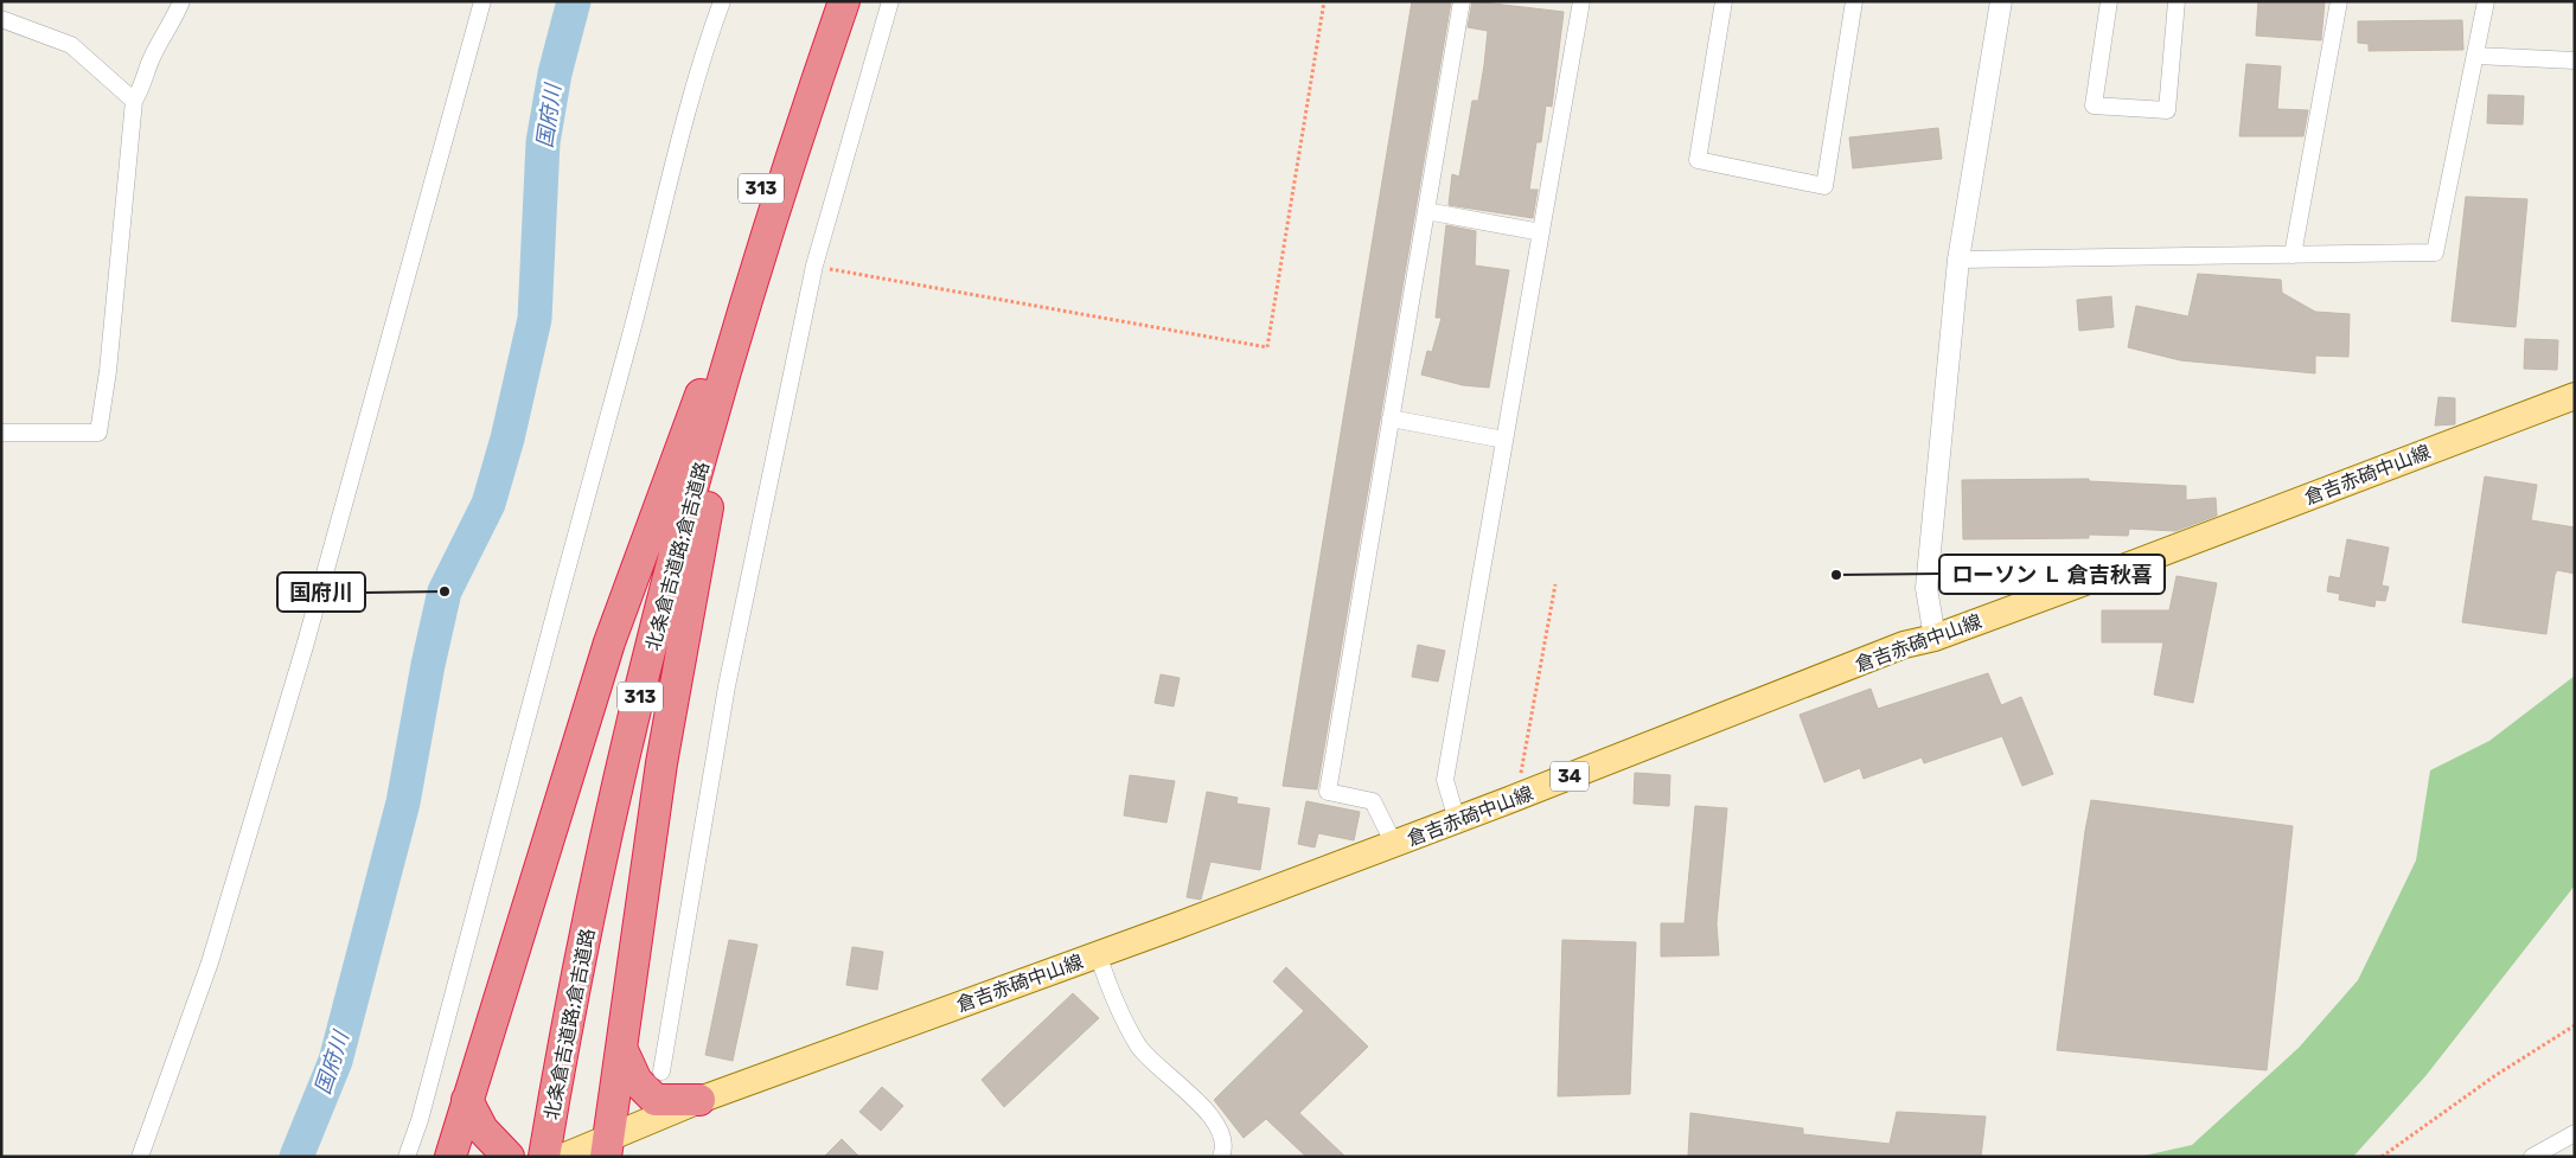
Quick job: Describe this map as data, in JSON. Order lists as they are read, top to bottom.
{
  "streets": {
    "highway": ["313", "北条倉吉道路;倉吉道路"],
    "main road": ["倉吉赤碕中山線", "34"]
  },
  "water": ["国府川"],
  "places": ["ローソン Ｌ 倉吉秋喜", "国府川"]
}
